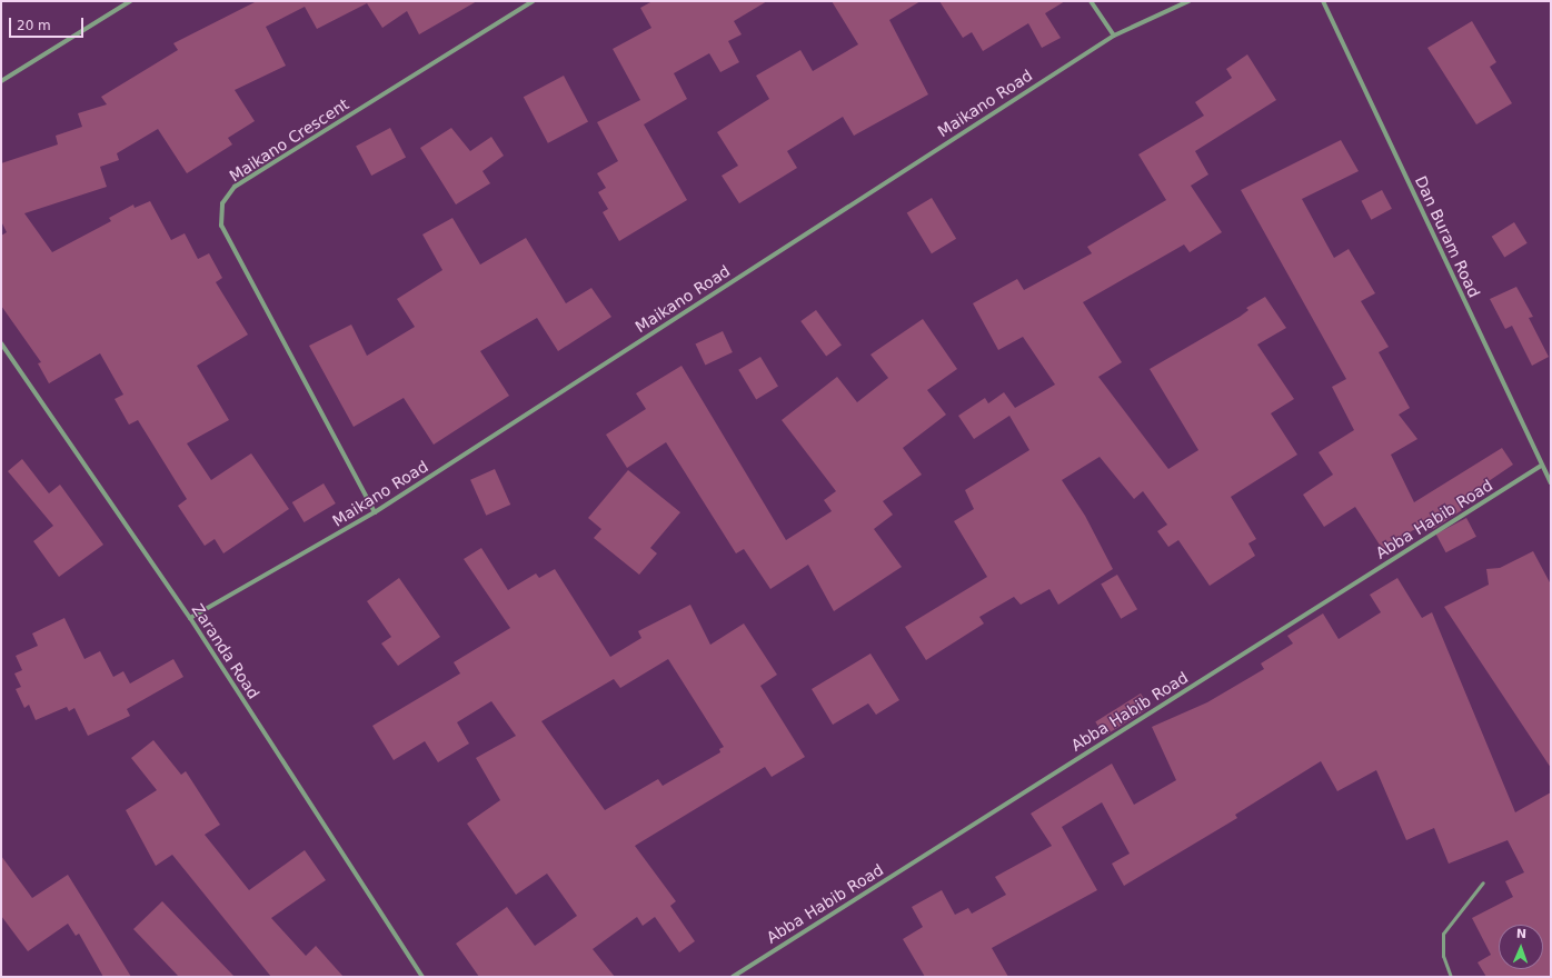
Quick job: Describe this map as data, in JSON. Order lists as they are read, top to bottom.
{
  "streets": {
    "street": [
      "Maikano Road",
      "Maikano Crescent",
      "Dan Buram Road",
      "Abba Habib Road",
      "Zaranda Road"
    ]
  },
  "crossings": [
    ["Maikano Road", "Maikano Crescent"],
    ["Maikano Road", "Zaranda Road"],
    ["Dan Buram Road", "Abba Habib Road"]
  ],
  "scale_bar": "20 m",
  "north": "top"
}
